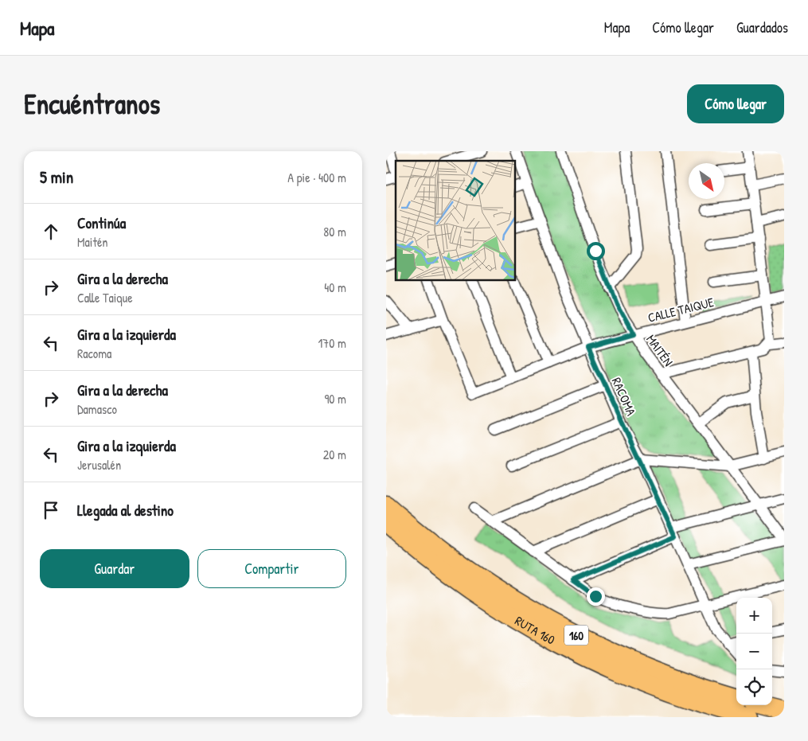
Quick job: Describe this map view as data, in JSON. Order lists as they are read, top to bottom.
{
  "streets": {
    "highway": ["RUTA 160", "160"],
    "street": ["CALLE TAIQUE", "MAITÉN", "RACOMA"]
  },
  "crossings": [
    ["CALLE TAIQUE", "MAITÉN"],
    ["CALLE TAIQUE", "RACOMA"]
  ],
  "north": "bottom right",
  "page": {
    "header": "Mapa",
    "nav": ["Mapa", "Cómo llegar", "Guardados"],
    "buttons": [
      "Cómo llegar",
      ["Guardar", "Compartir"]
    ],
    "title": "Encuéntranos",
    "heading": ["5 min", "A pie · 400 m"],
    "list": [
      ["Continúa", "Maitén", "80 m"],
      ["Gira a la derecha", "Calle Taique", "40 m"],
      ["Gira a la izquierda", "Racoma", "170 m"],
      ["Gira a la derecha", "Damasco", "90 m"],
      ["Gira a la izquierda", "Jerusalén", "20 m"],
      "Llegada al destino"
    ],
    "map_buttons": ["+", "−"]
  }
}
